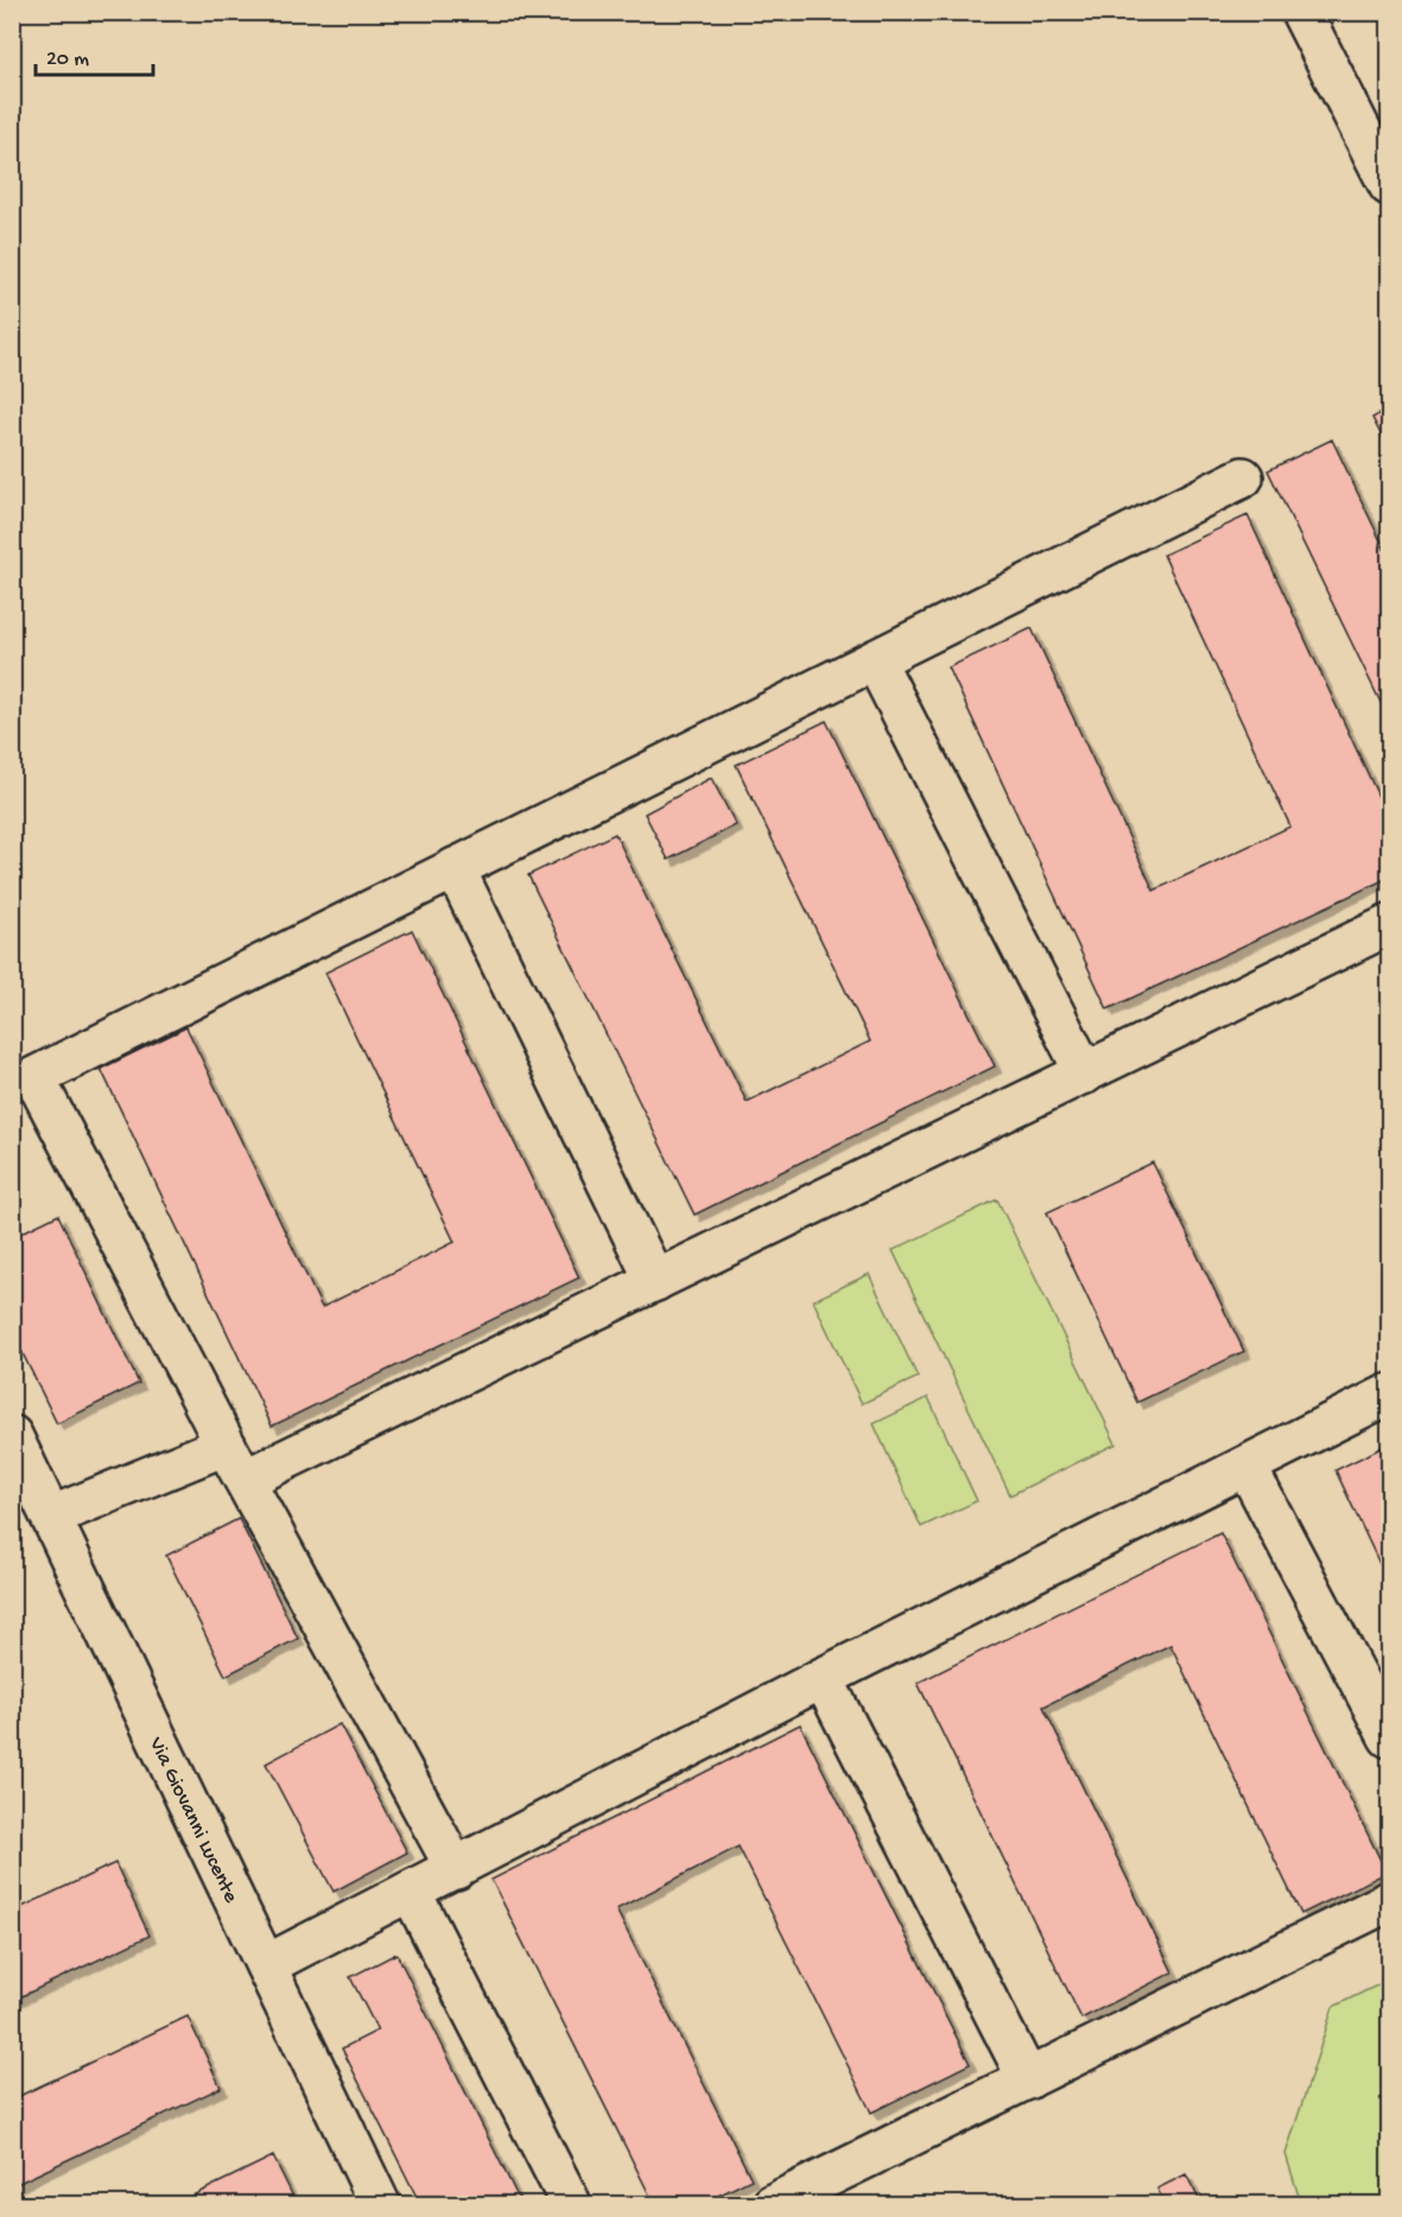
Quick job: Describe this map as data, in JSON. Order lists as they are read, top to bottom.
{
  "streets": {
    "street": ["Via Giovanni Lucente"]
  },
  "scale_bar": "20 m"
}
